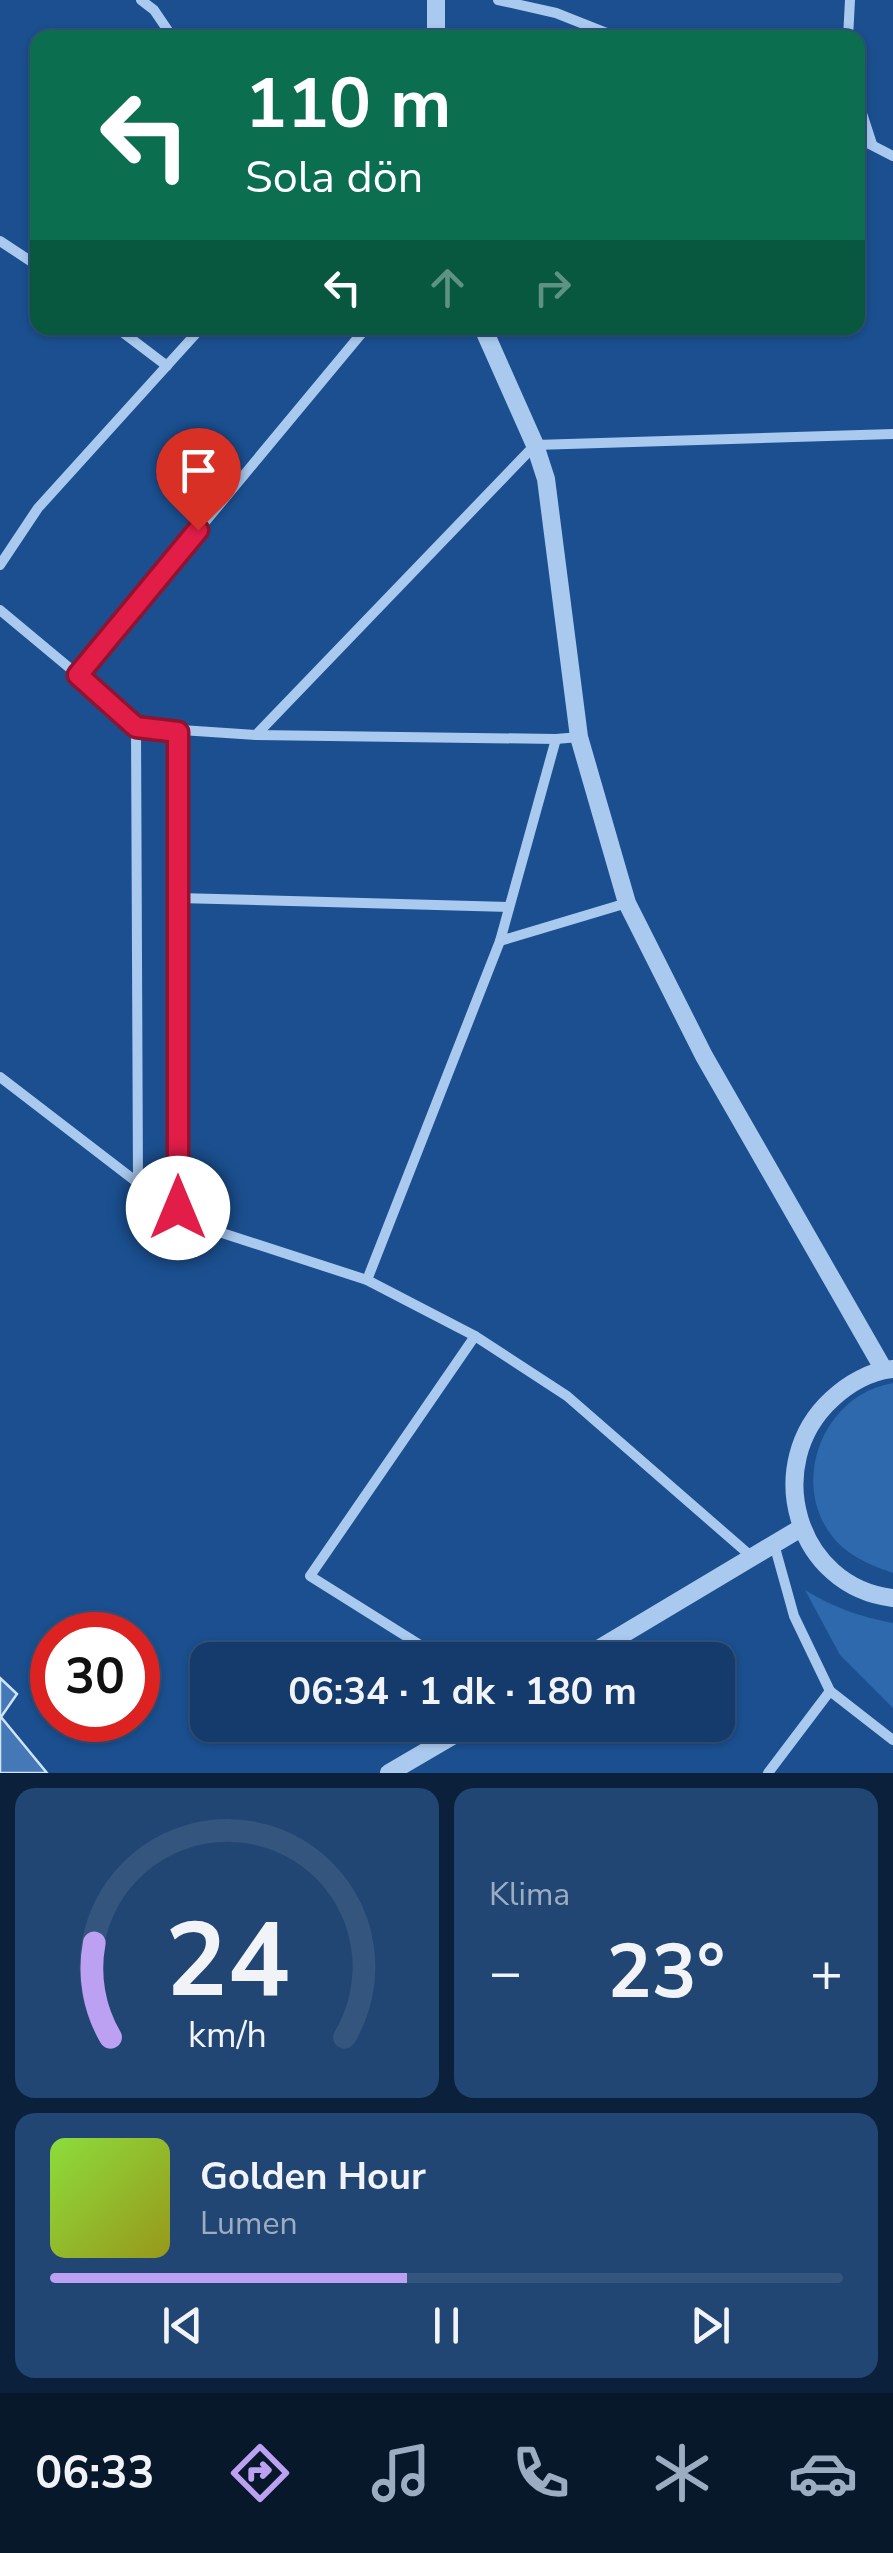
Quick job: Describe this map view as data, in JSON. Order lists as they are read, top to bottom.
{
  "page": {
    "turn": ["110 m", "Sola dön"],
    "limit": "30",
    "trip": "06:34 · 1 dk · 180 m",
    "tile": "Klima",
    "heat": ["−", "23°", "+"],
    "song": ["Golden Hour", "Lumen"],
    "tabs": "06:33",
    "gauge": ["24", "km/h"]
  }
}
